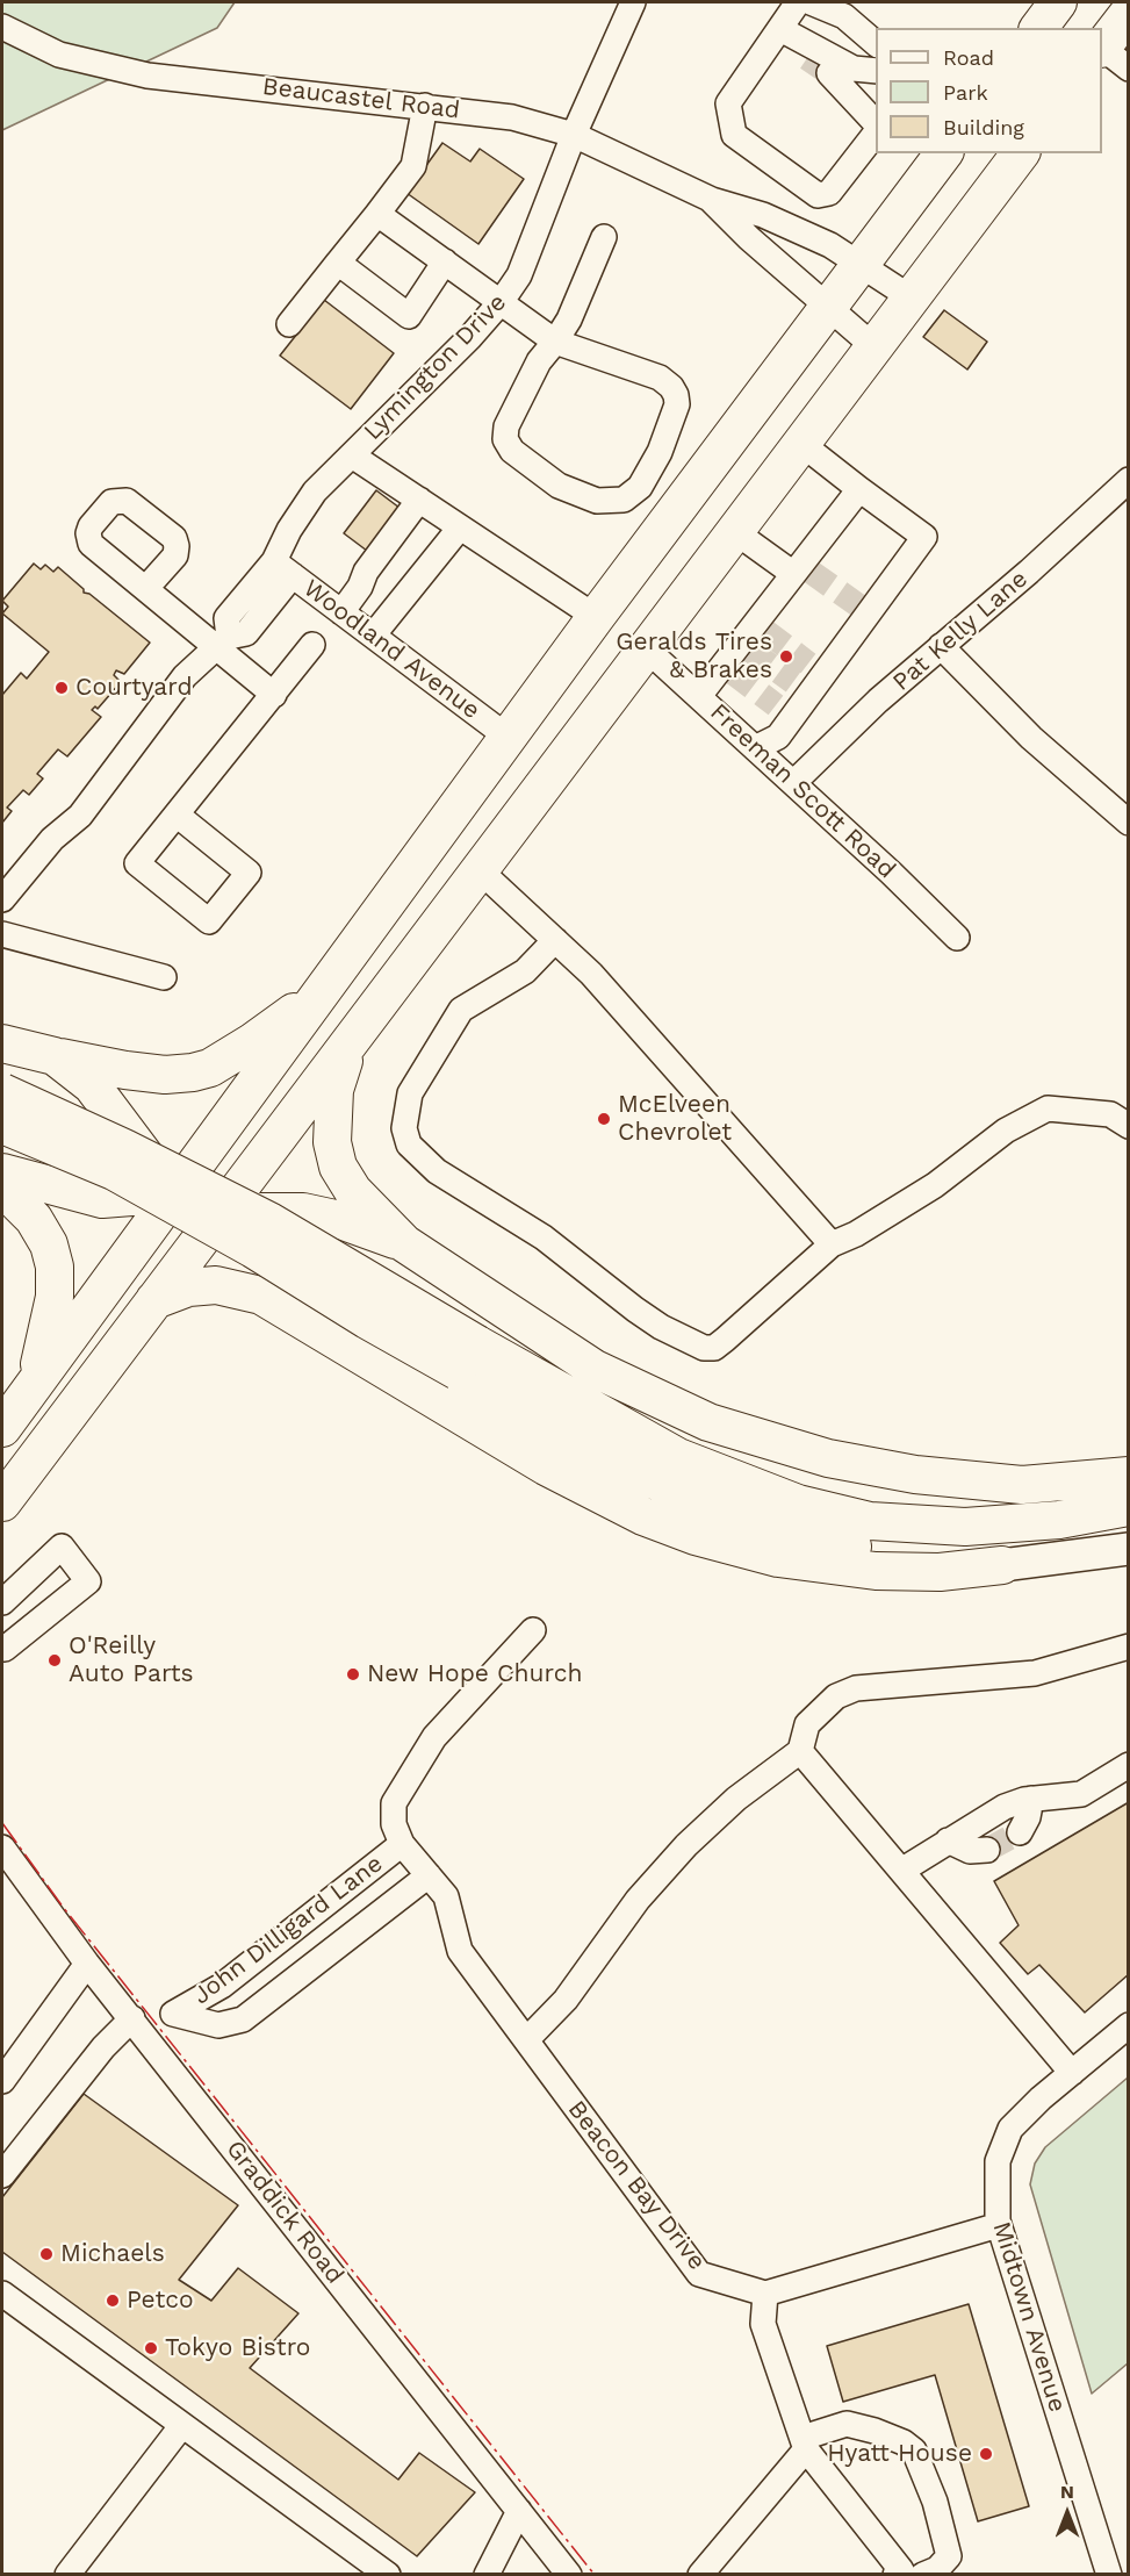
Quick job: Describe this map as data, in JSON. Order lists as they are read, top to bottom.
{
  "streets": {
    "street": [
      "Beaucastel Road",
      "Lymington Drive",
      "Pat Kelly Lane",
      "Woodland Avenue",
      "Freeman Scott Road",
      "John Dilligard Lane",
      "Beacon Bay Drive",
      "Graddick Road",
      "Midtown Avenue"
    ]
  },
  "crossings": [
    ["Beaucastel Road", "Lymington Drive"],
    ["Lymington Drive", "Woodland Avenue"],
    ["Pat Kelly Lane", "Freeman Scott Road"],
    ["John Dilligard Lane", "Beacon Bay Drive"],
    ["John Dilligard Lane", "Graddick Road"]
  ],
  "places": [
    "Geralds Tires & Brakes",
    "Courtyard",
    "McElveen Chevrolet",
    "O'Reilly Auto Parts",
    "New Hope Church",
    "Michaels",
    "Petco",
    "Tokyo Bistro",
    "Hyatt House"
  ],
  "legend": ["Road", "Park", "Building"],
  "north": "top"
}
